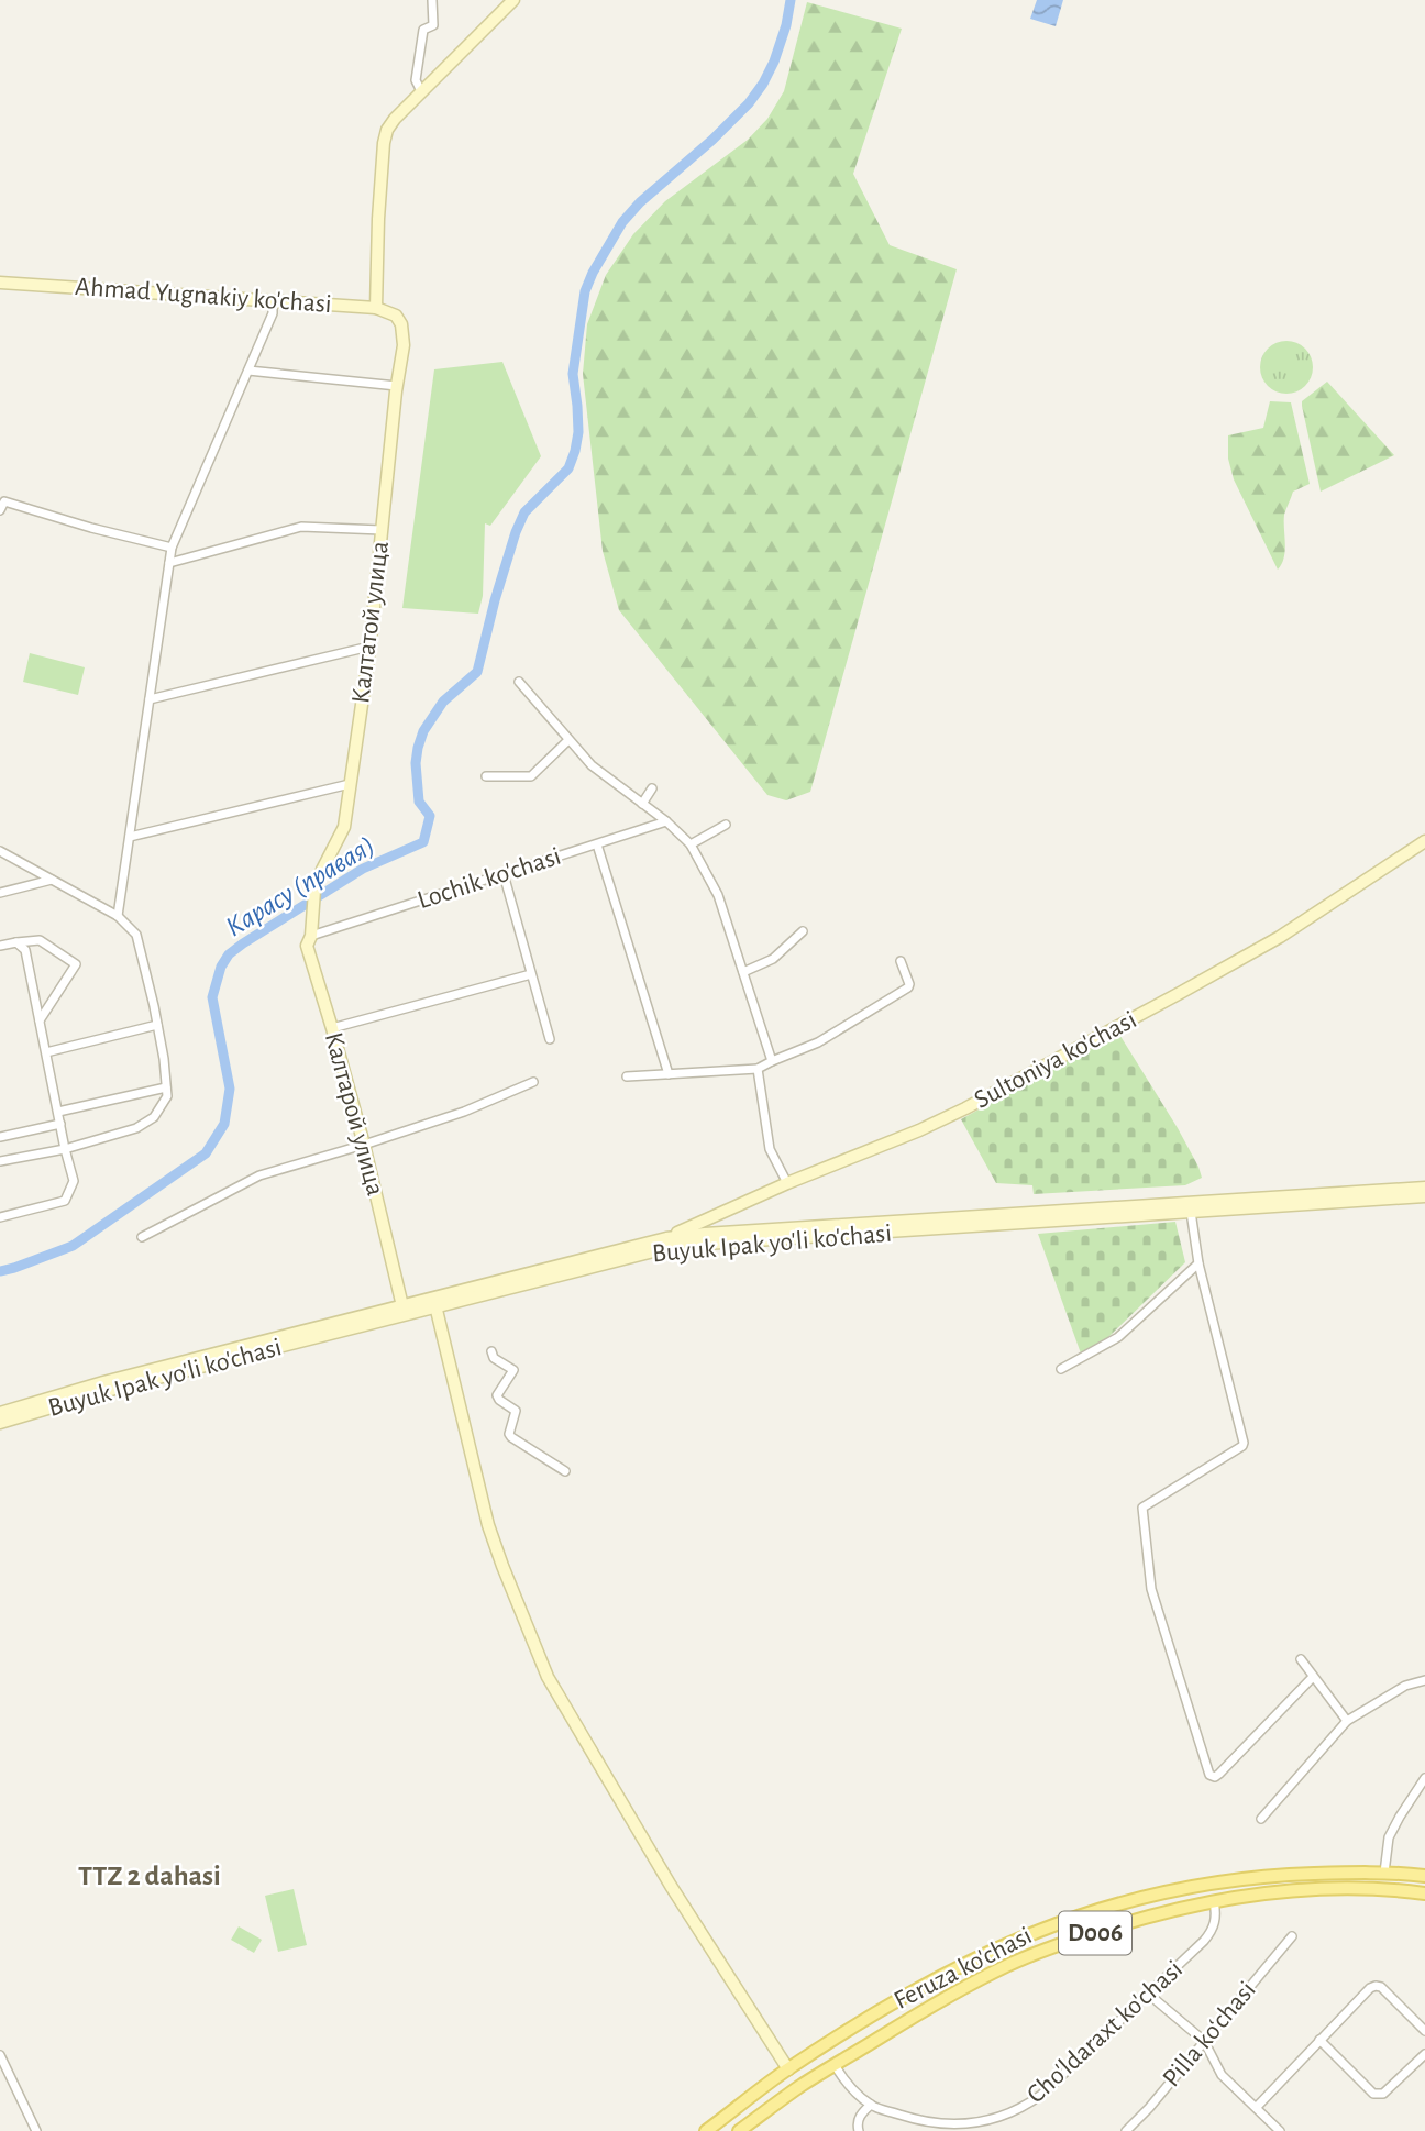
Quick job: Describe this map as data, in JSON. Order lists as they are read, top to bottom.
{
  "streets": {
    "main road": ["D006", "Feruza ko'chasi"],
    "street": [
      "Ahmad Yugnakiy ko'chasi",
      "Калтатой улица",
      "Lochik ko'chasi",
      "Sultoniya ko'chasi",
      "Калтарой улица",
      "Buyuk Ipak yo'li ko'chasi",
      "Cho'ldaraxt ko'chasi",
      "Pilla ko‘chasi"
    ]
  },
  "crossings": [
    ["Ahmad Yugnakiy ko'chasi", "Калтатой улица"],
    ["Калтатой улица", "Калтарой улица"],
    ["Lochik ko'chasi", "Калтарой улица"],
    ["Sultoniya ko'chasi", "Buyuk Ipak yo'li ko'chasi"],
    ["Калтарой улица", "Buyuk Ipak yo'li ko'chasi"],
    ["D006", "Feruza ko'chasi"],
    ["Feruza ko'chasi", "Cho'ldaraxt ko'chasi"]
  ],
  "districts": ["TTZ 2 dahasi"],
  "water": ["Карасу (правая)"]
}
